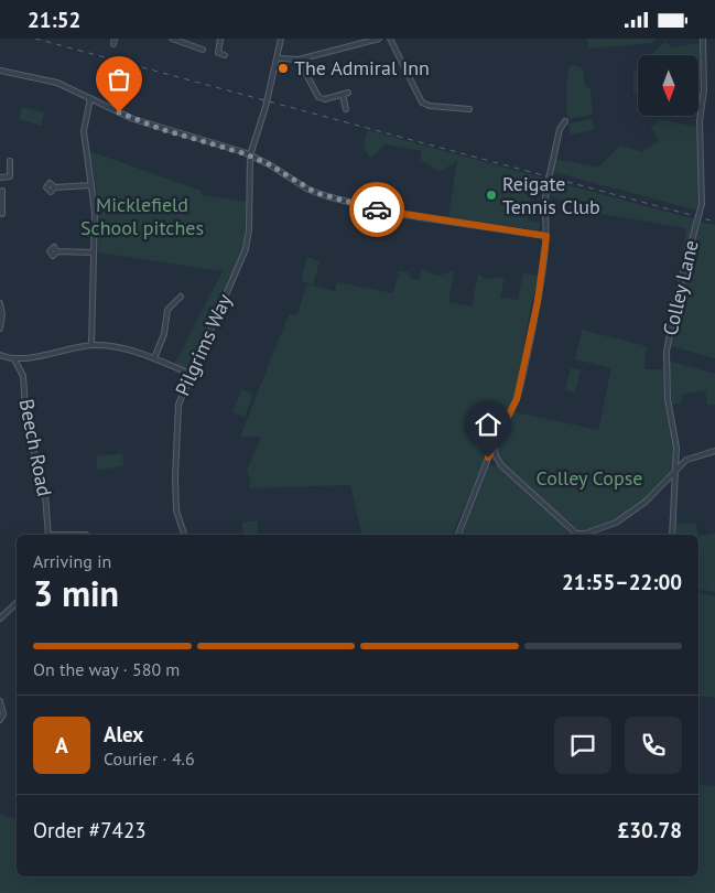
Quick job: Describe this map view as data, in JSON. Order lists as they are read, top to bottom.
{
  "streets": {
    "street": ["Colley Lane", "Pilgrims Way", "Beech Road"]
  },
  "parks": ["Micklefield School pitches", "Colley Copse"],
  "places": ["The Admiral Inn", "Reigate Tennis Club"],
  "north": "bottom",
  "page": {
    "status": "21:52",
    "heading": ["3 min", "Arriving in", "21:55–22:00"],
    "panel": [
      "Alex",
      "Courier · 4.6",
      "Order #7423",
      "£30.78"
    ],
    "bar": "On the way · 580 m",
    "round": "A"
  }
}
